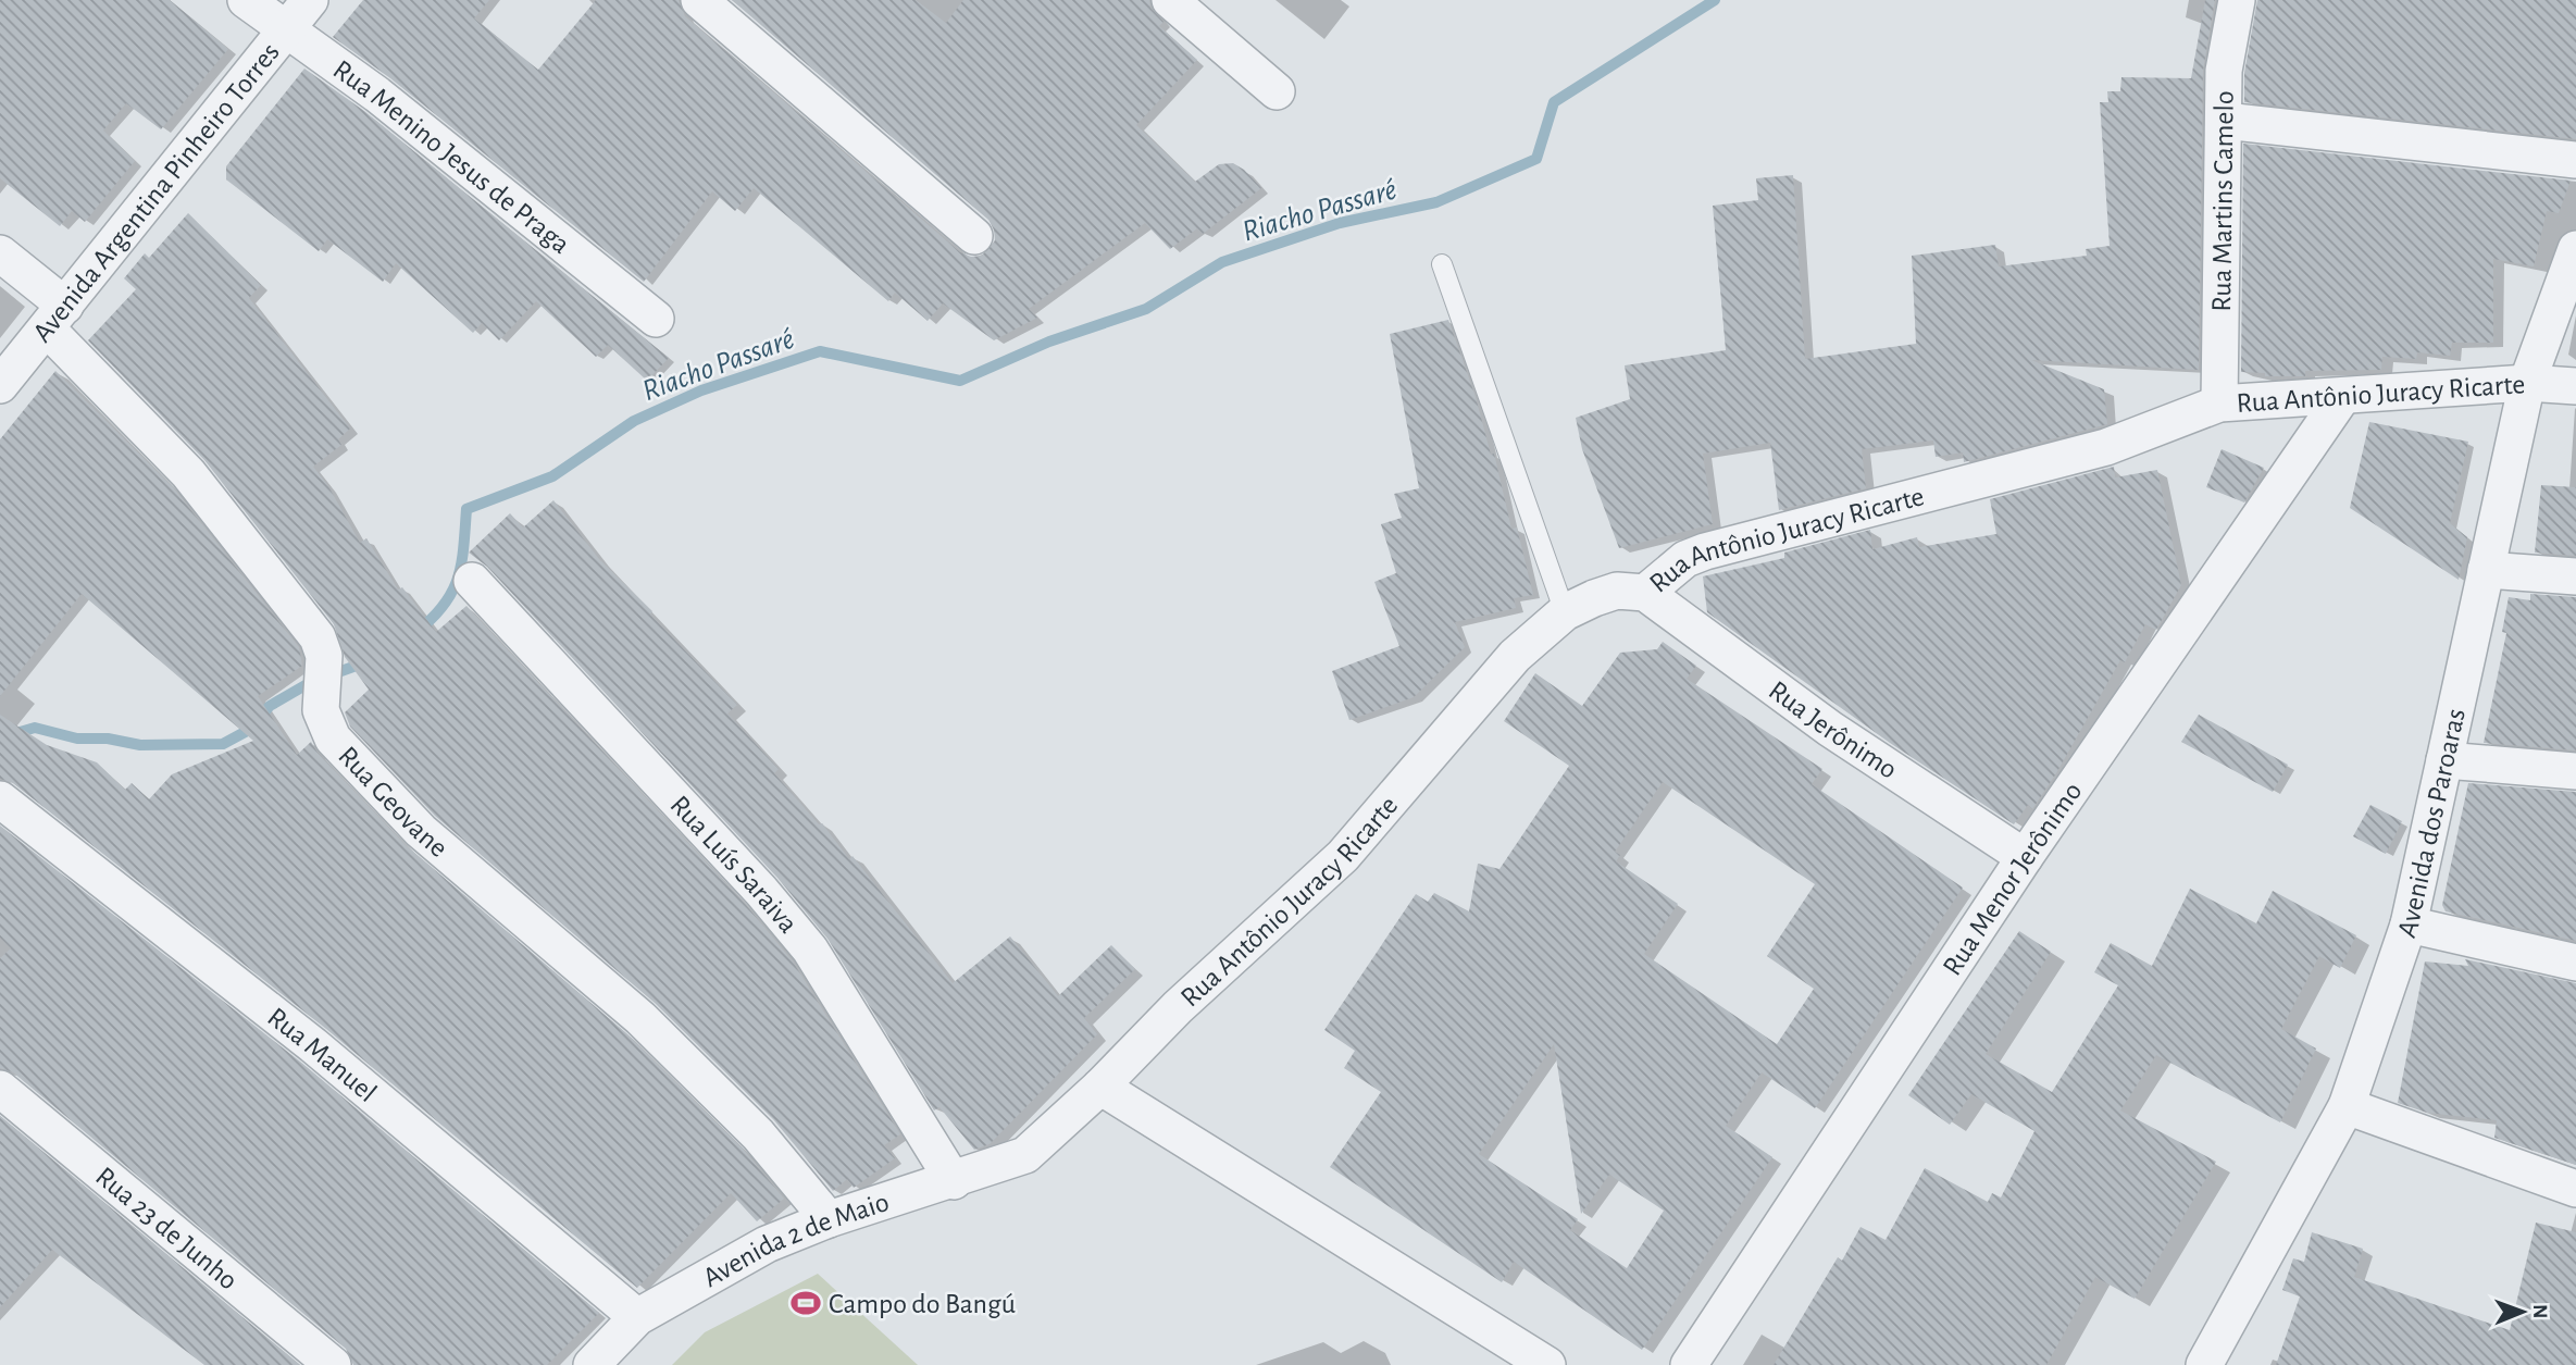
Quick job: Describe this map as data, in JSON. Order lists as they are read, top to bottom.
{
  "streets": {
    "street": [
      "Rua Menino Jesus de Praga",
      "Avenida Argentina Pinheiro Torres",
      "Rua Martins Camelo",
      "Rua Antônio Juracy Ricarte",
      "Rua Jerônimo",
      "Rua Geovane",
      "Avenida dos Paroaras",
      "Rua Luís Saraiva",
      "Rua Menor Jerônimo",
      "Rua Manuel",
      "Rua 23 de Junho",
      "Avenida 2 de Maio"
    ]
  },
  "crossings": [
    ["Rua Menino Jesus de Praga", "Avenida Argentina Pinheiro Torres"],
    ["Avenida Argentina Pinheiro Torres", "Rua Geovane"],
    ["Rua Martins Camelo", "Rua Antônio Juracy Ricarte"],
    ["Rua Antônio Juracy Ricarte", "Rua Jerônimo"],
    ["Rua Antônio Juracy Ricarte", "Avenida dos Paroaras"],
    ["Rua Antônio Juracy Ricarte", "Rua Menor Jerônimo"],
    ["Rua Antônio Juracy Ricarte", "Avenida 2 de Maio"],
    ["Rua Jerônimo", "Rua Menor Jerônimo"],
    ["Rua Geovane", "Avenida 2 de Maio"],
    ["Rua Luís Saraiva", "Avenida 2 de Maio"],
    ["Rua Manuel", "Avenida 2 de Maio"]
  ],
  "water": ["Riacho Passaré"],
  "places": {
    "sports": ["Campo do Bangú"]
  },
  "north": "right"
}
